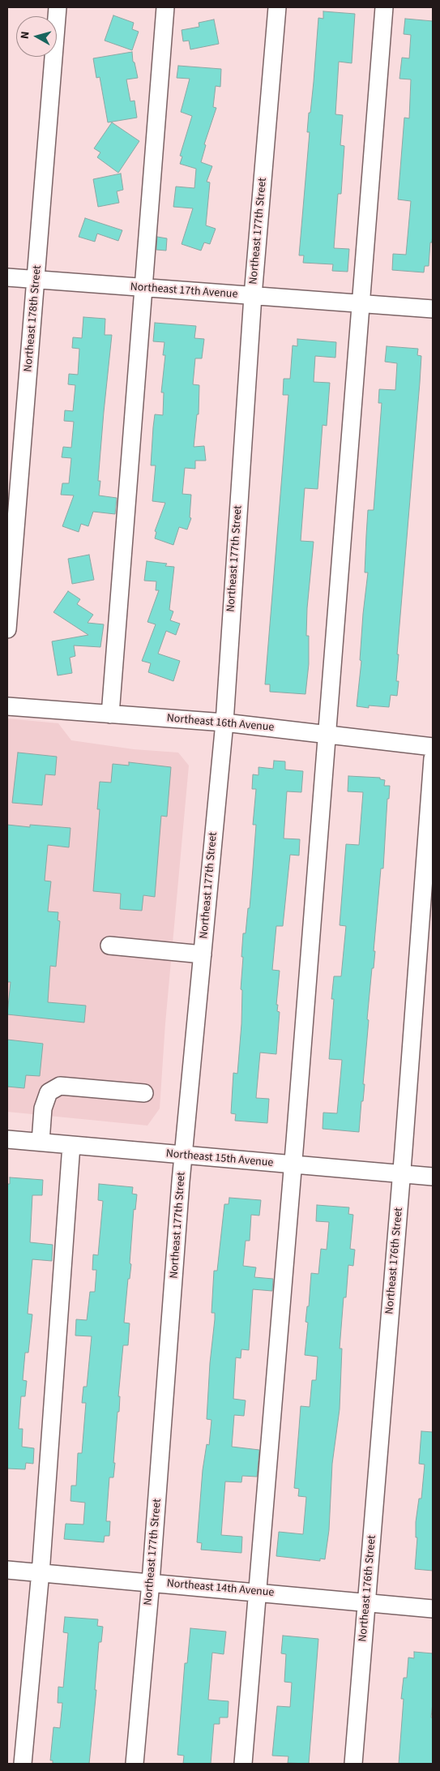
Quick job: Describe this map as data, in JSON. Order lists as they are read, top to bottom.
{
  "streets": {
    "street": [
      "Northeast 177th Street",
      "Northeast 17th Avenue",
      "Northeast 178th Street",
      "Northeast 16th Avenue",
      "Northeast 15th Avenue",
      "Northeast 176th Street",
      "Northeast 14th Avenue"
    ]
  },
  "crossings": [
    ["Northeast 177th Street", "Northeast 17th Avenue"],
    ["Northeast 177th Street", "Northeast 16th Avenue"],
    ["Northeast 177th Street", "Northeast 15th Avenue"],
    ["Northeast 177th Street", "Northeast 14th Avenue"],
    ["Northeast 17th Avenue", "Northeast 178th Street"],
    ["Northeast 15th Avenue", "Northeast 176th Street"],
    ["Northeast 176th Street", "Northeast 14th Avenue"]
  ],
  "north": "left"
}
